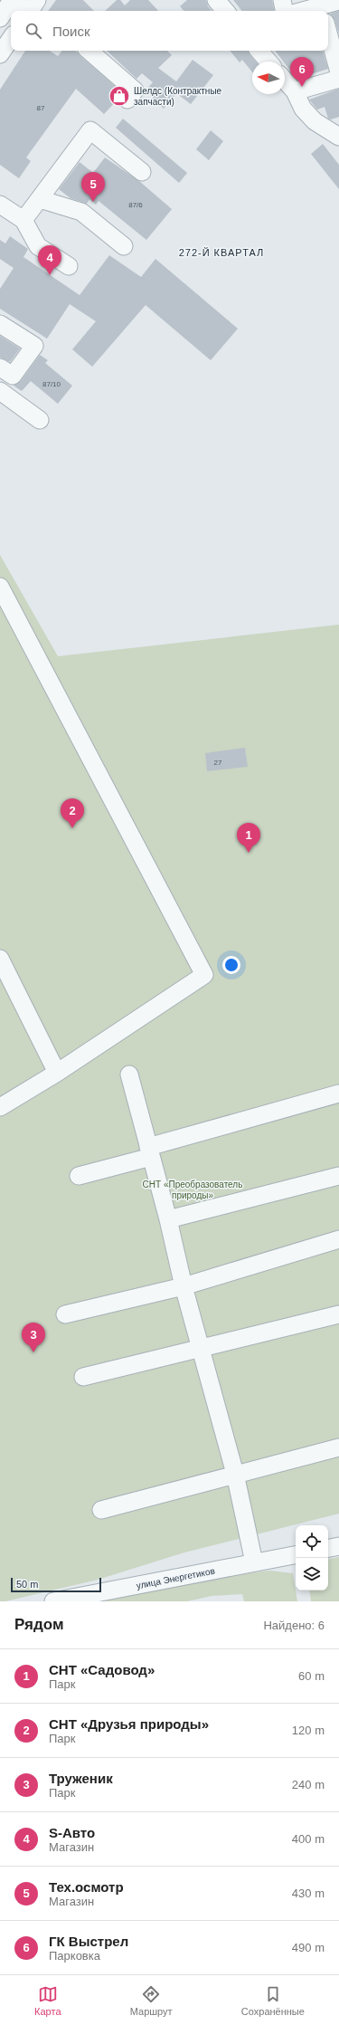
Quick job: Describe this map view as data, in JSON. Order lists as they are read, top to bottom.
{
  "streets": {
    "street": ["улица Энергетиков"]
  },
  "districts": ["272-Й КВАРТАЛ"],
  "parks": ["СНТ «Преобразователь природы»"],
  "places": {
    "shop": ["Шелдс (Контрактные запчасти)"]
  },
  "house_numbers": [
    "87",
    "87/6",
    "87/10",
    "27"
  ],
  "scale_bar": "50 m",
  "north": "left",
  "page": {
    "search": "Поиск",
    "pins": [
      "6",
      "5",
      "4",
      "2",
      "1",
      "3"
    ],
    "scale": "50 m",
    "heading": ["Рядом", "Найдено: 6"],
    "list": [
      {
        "mark": "1",
        "name": "СНТ «Садовод»",
        "note": "Парк",
        "value": "60 m"
      },
      {
        "mark": "2",
        "name": "СНТ «Друзья природы»",
        "note": "Парк",
        "value": "120 m"
      },
      {
        "mark": "3",
        "name": "Труженик",
        "note": "Парк",
        "value": "240 m"
      },
      {
        "mark": "4",
        "name": "S-Авто",
        "note": "Магазин",
        "value": "400 m"
      },
      {
        "mark": "5",
        "name": "Тех.осмотр",
        "note": "Магазин",
        "value": "430 m"
      },
      {
        "mark": "6",
        "name": "ГК Выстрел",
        "note": "Парковка",
        "value": "490 m"
      }
    ],
    "nav": ["Карта", "Маршрут", "Сохранённые"]
  }
}
